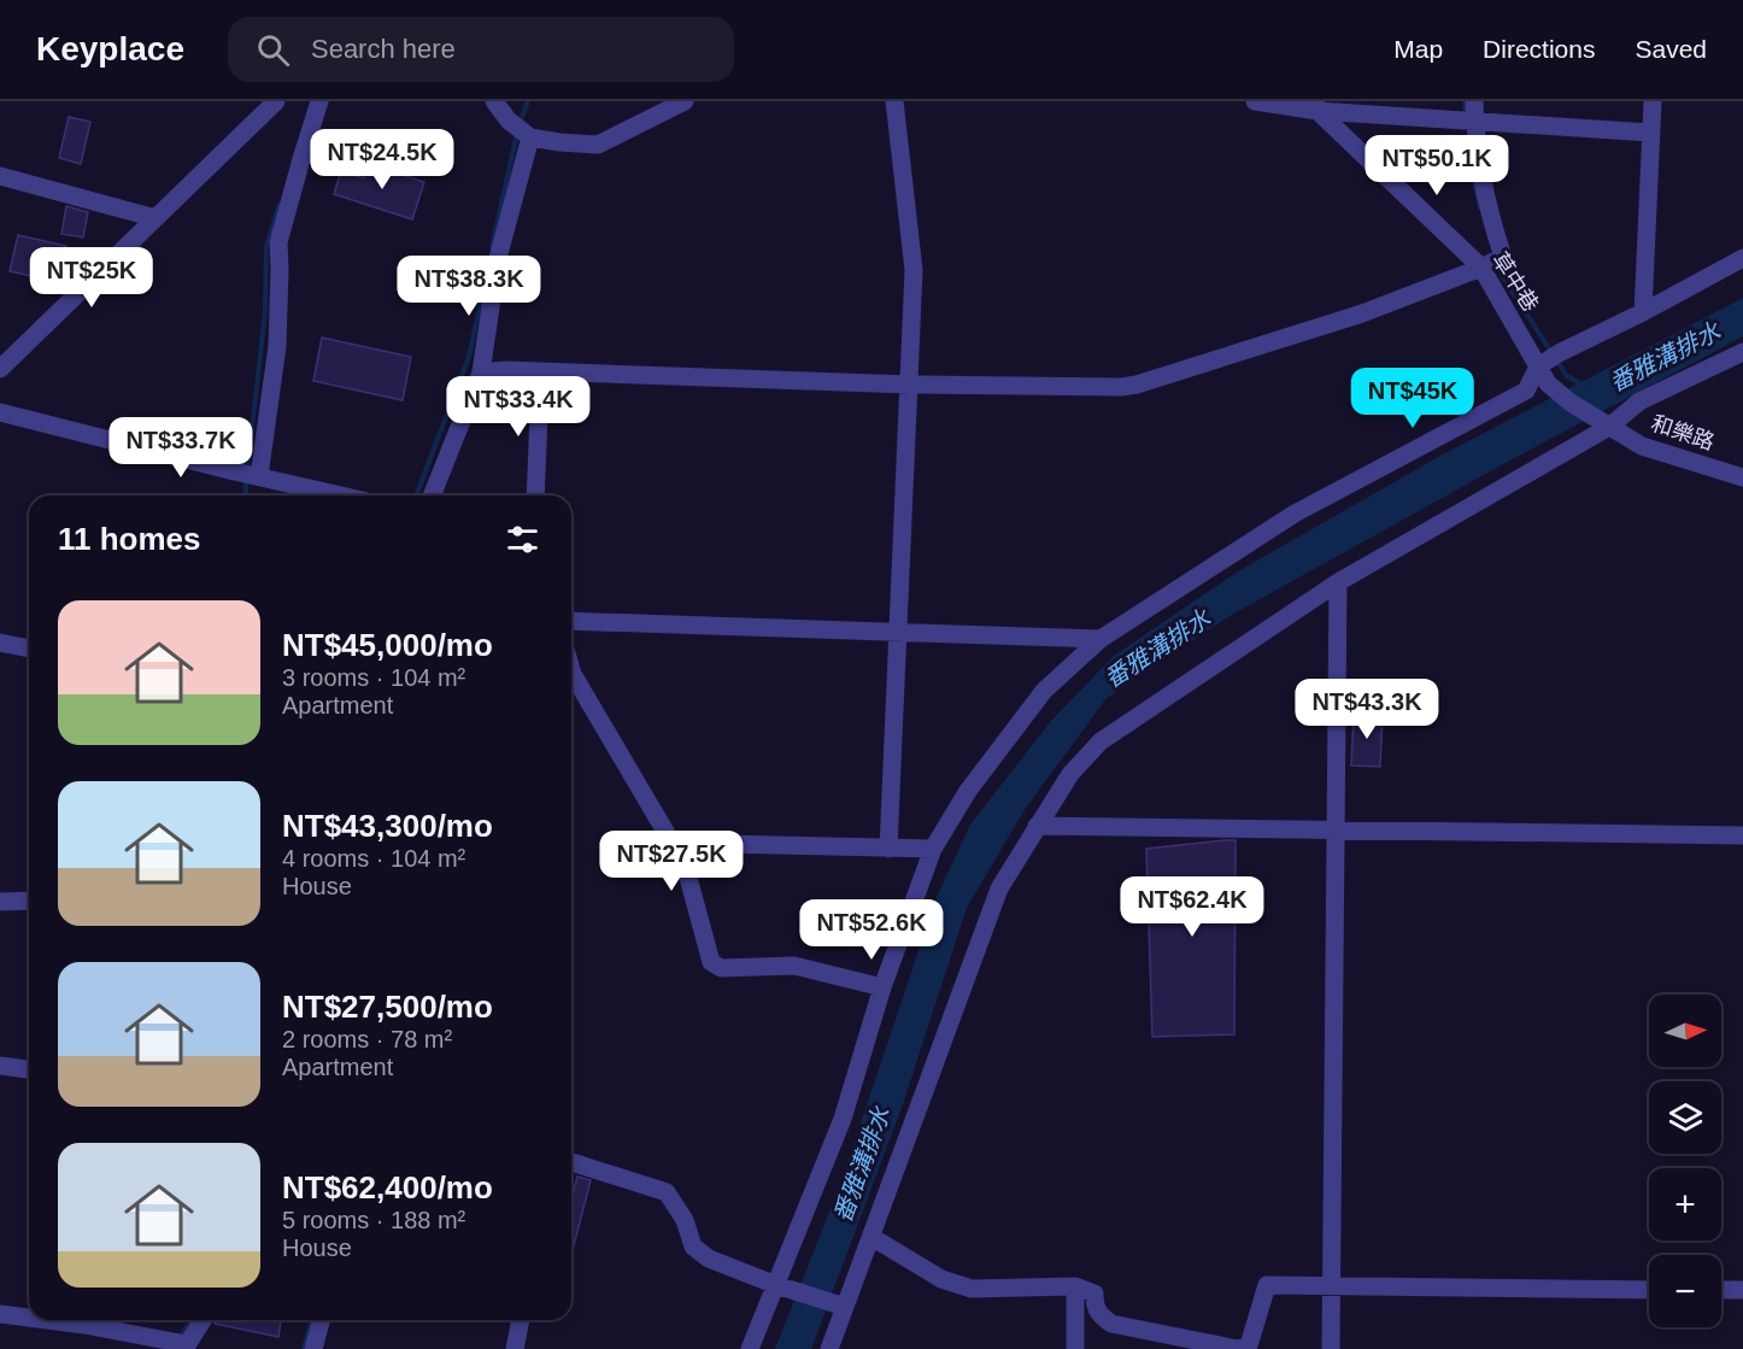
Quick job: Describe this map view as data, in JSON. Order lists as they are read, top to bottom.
{
  "streets": {
    "street": ["草中巷", "和樂路"]
  },
  "crossings": [
    ["草中巷", "和樂路"]
  ],
  "water": ["番雅溝排水"],
  "north": "right",
  "page": {
    "header": "Keyplace",
    "search": "Search here",
    "nav": ["Map", "Directions", "Saved"],
    "price": [
      "NT$24.5K",
      "NT$50.1K",
      "NT$25K",
      "NT$38.3K",
      "NT$45K",
      "NT$33.4K",
      "NT$33.7K",
      "NT$43.3K",
      "NT$27.5K",
      "NT$62.4K",
      "NT$52.6K"
    ],
    "heading": "11 homes",
    "list": [
      {
        "name": "NT$45,000/mo",
        "note": "3 rooms · 104 m² · Apartment"
      },
      {
        "name": "NT$43,300/mo",
        "note": "4 rooms · 104 m² · House"
      },
      {
        "name": "NT$27,500/mo",
        "note": "2 rooms · 78 m² · Apartment"
      },
      {
        "name": "NT$62,400/mo",
        "note": "5 rooms · 188 m² · House"
      }
    ],
    "map_buttons": ["+", "−"]
  }
}
